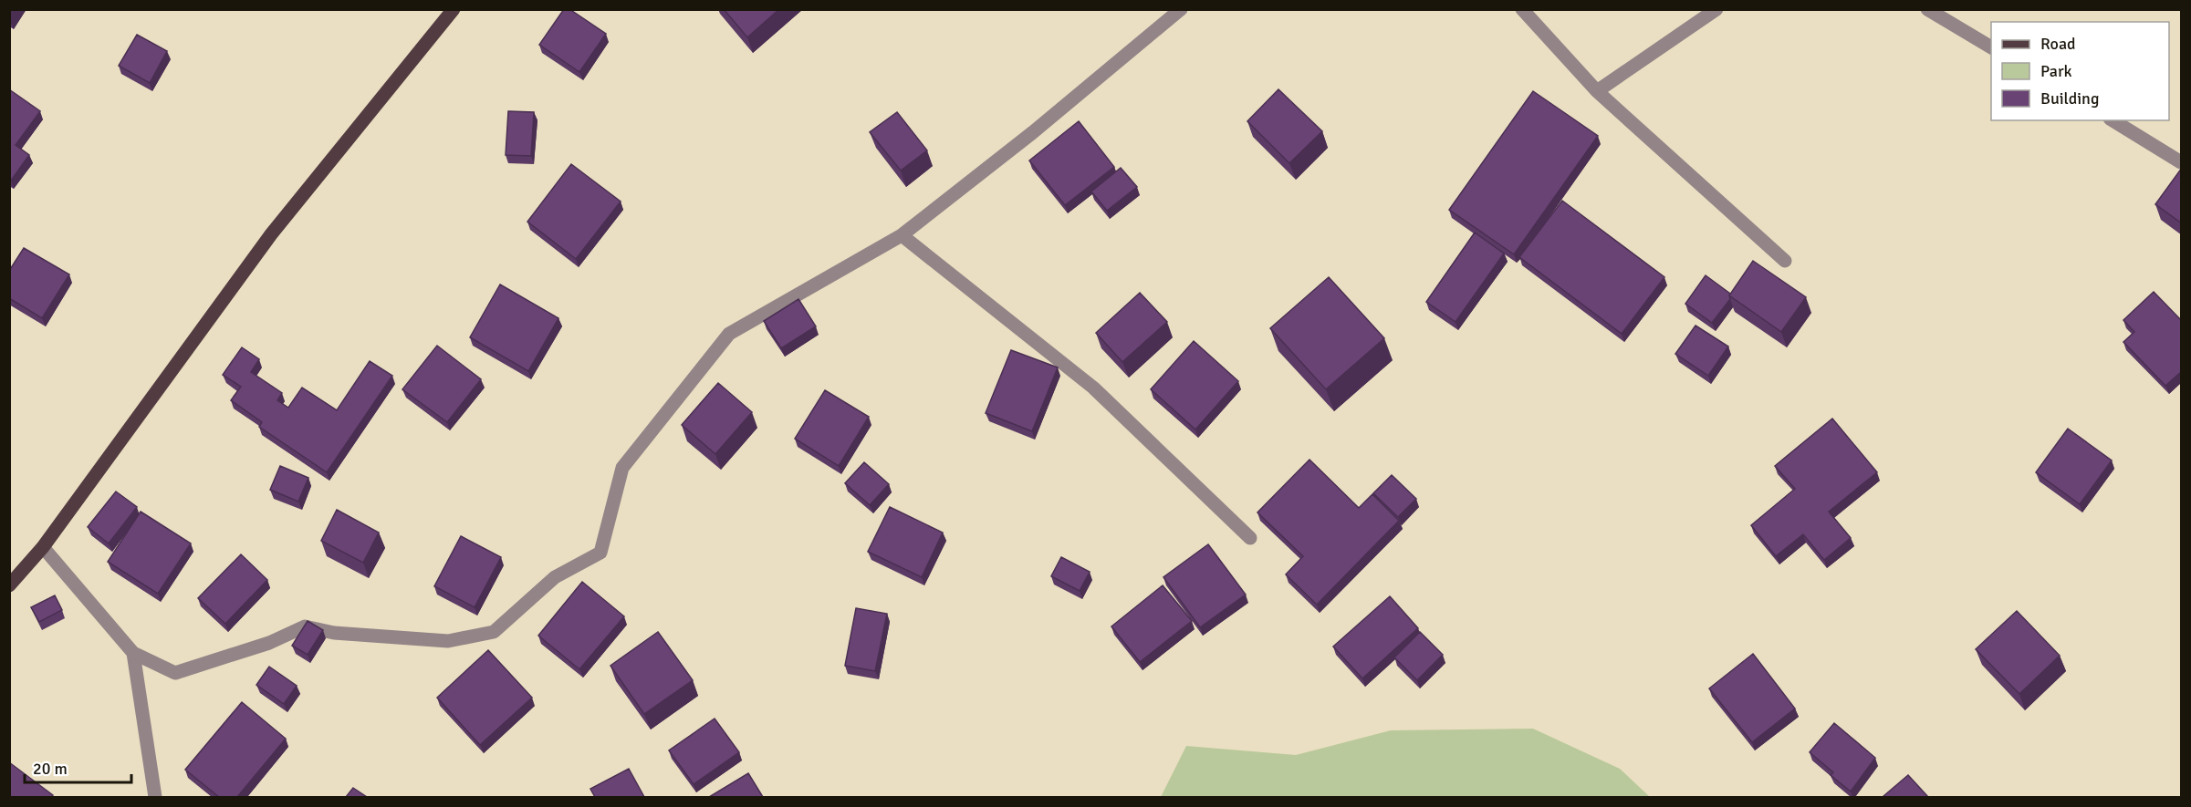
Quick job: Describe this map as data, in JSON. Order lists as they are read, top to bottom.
{
  "legend": ["Road", "Park", "Building"],
  "scale_bar": "20 m"
}
